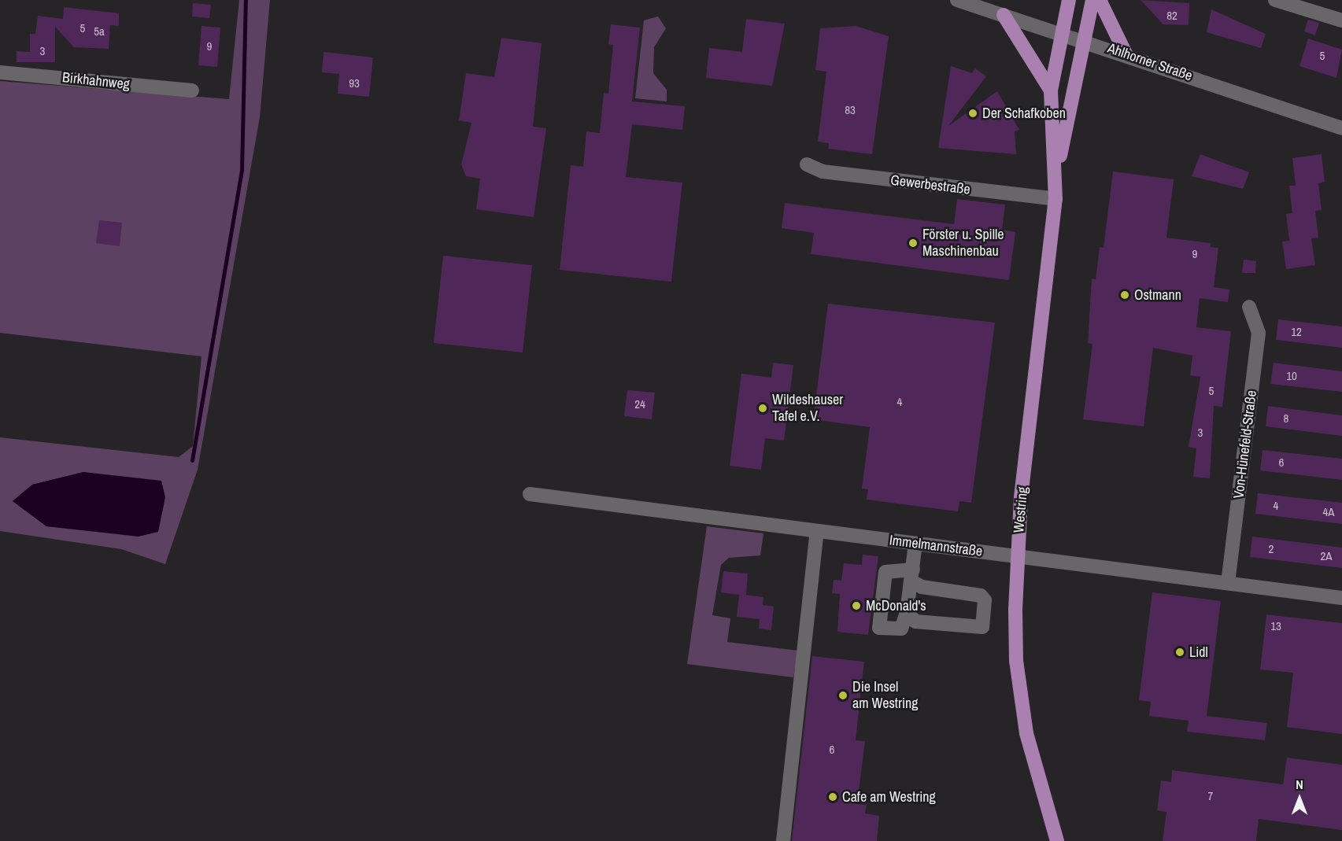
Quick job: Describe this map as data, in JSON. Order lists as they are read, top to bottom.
{
  "streets": {
    "main road": ["Westring"],
    "street": [
      "Ahlhorner Straße",
      "Birkhahnweg",
      "Gewerbestraße",
      "Von-Hünefeld-Straße",
      "Immelmannstraße"
    ]
  },
  "crossings": [
    ["Ahlhorner Straße", "Westring"],
    ["Gewerbestraße", "Westring"],
    ["Von-Hünefeld-Straße", "Immelmannstraße"],
    ["Westring", "Immelmannstraße"]
  ],
  "places": [
    "Der Schafkoben",
    "Förster u. Spille Maschinenbau",
    "Ostmann",
    "Wildeshauser Tafel e.V.",
    "McDonald's",
    "Lidl",
    "Die Insel am Westring",
    "Cafe am Westring"
  ],
  "house_numbers": [
    "82",
    "5",
    "5a",
    "9",
    "3",
    "5",
    "93",
    "83",
    "9",
    "12",
    "10",
    "5",
    "4",
    "24",
    "8",
    "3",
    "6",
    "4",
    "4A",
    "2",
    "2A",
    "13",
    "6",
    "7"
  ],
  "north": "top"
}
